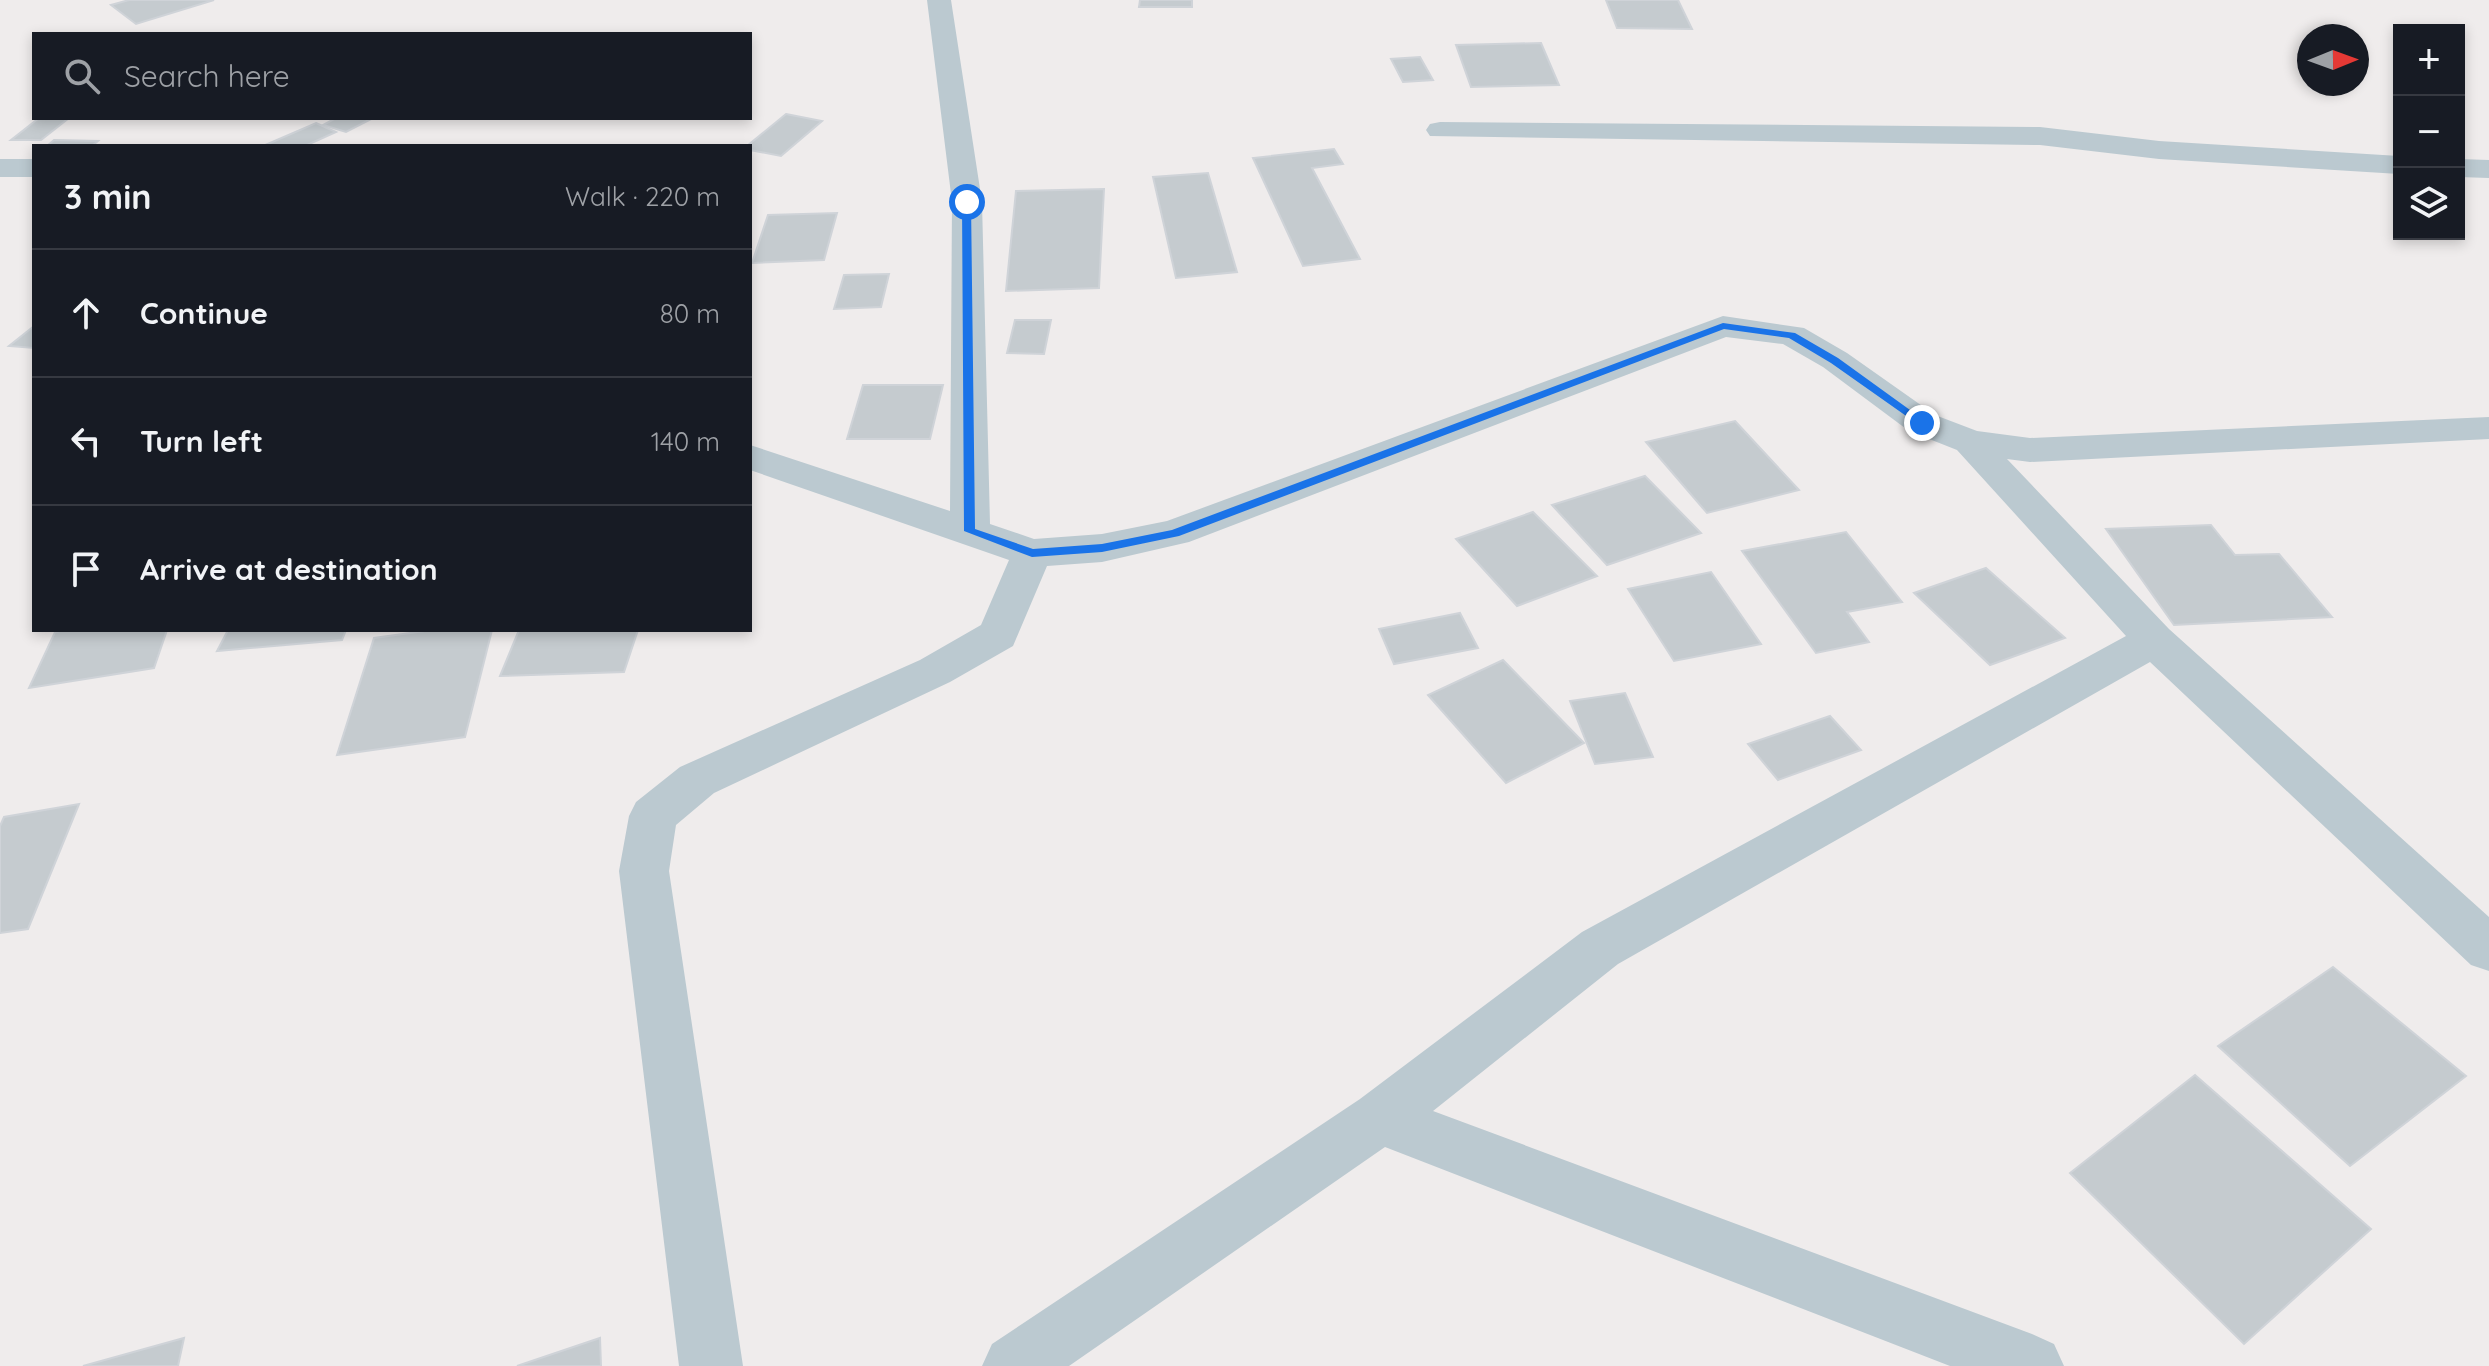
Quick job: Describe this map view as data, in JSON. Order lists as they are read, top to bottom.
{
  "north": "right",
  "page": {
    "map_buttons": ["+", "−"],
    "search": "Search here",
    "heading": ["3 min", "Walk · 220 m"],
    "list": [
      ["Continue", "80 m"],
      ["Turn left", "140 m"],
      "Arrive at destination"
    ]
  }
}
